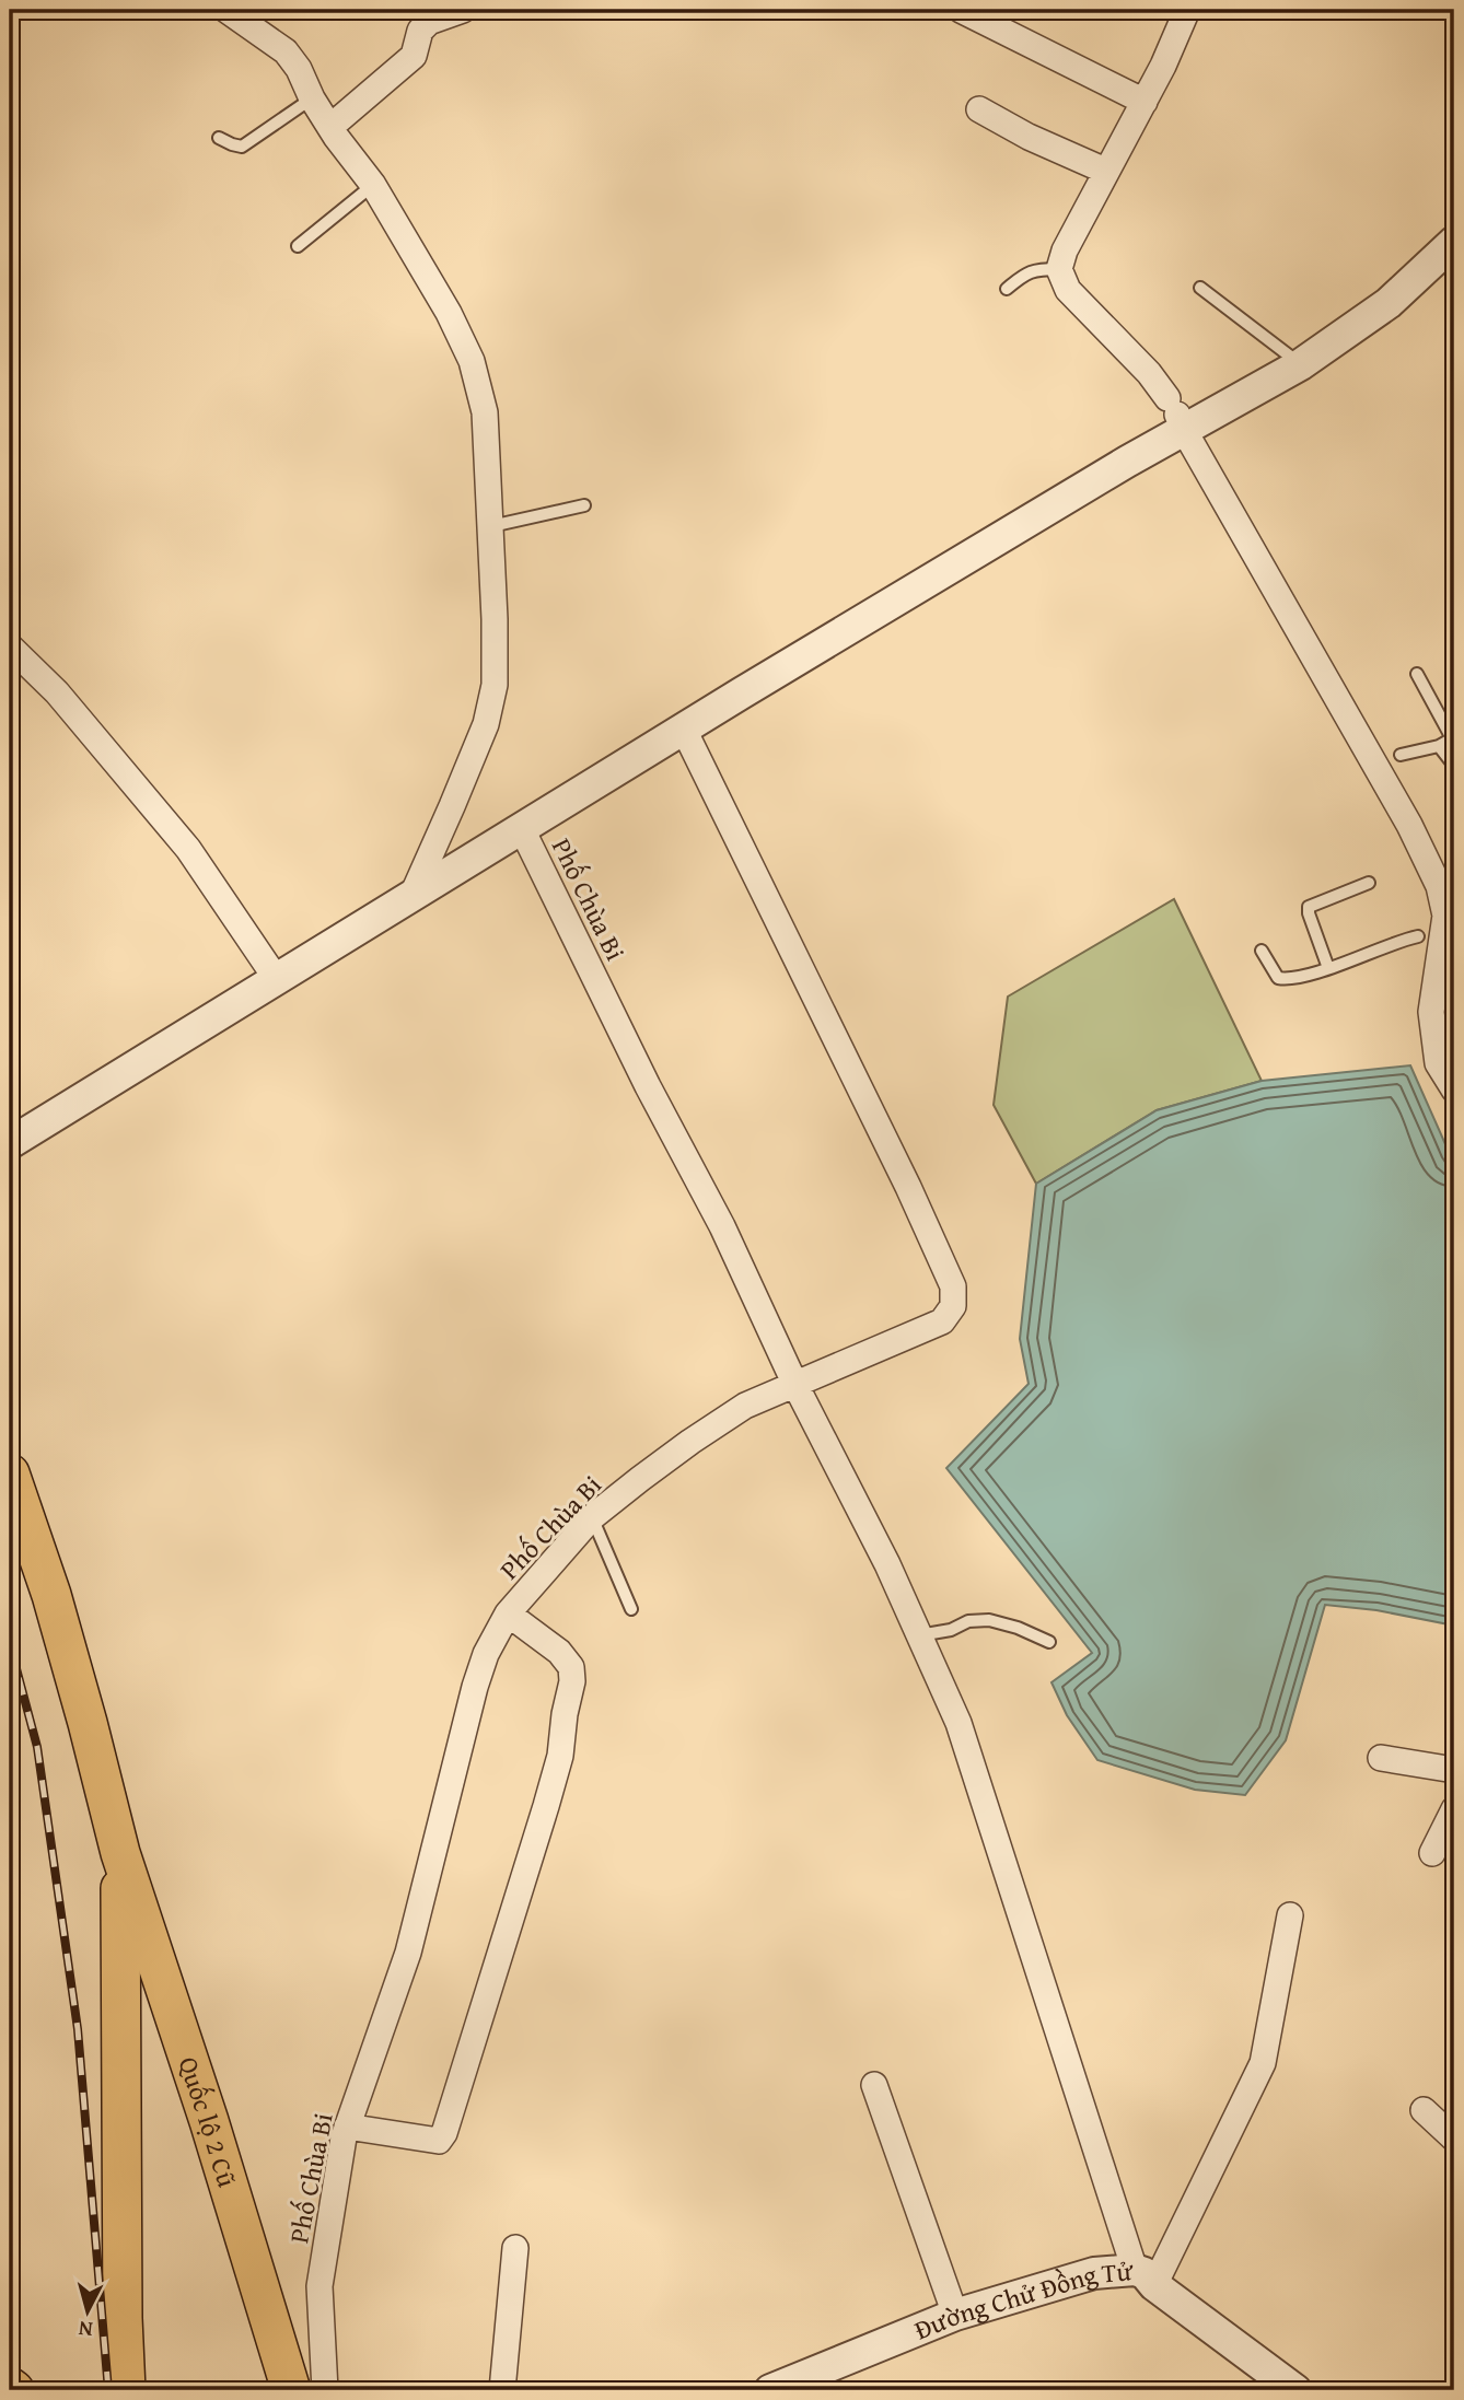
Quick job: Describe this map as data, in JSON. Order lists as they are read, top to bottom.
{
  "streets": {
    "main road": ["Quốc lộ 2 Cũ"],
    "street": ["Phố Chùa Bi", "Đường Chử Đồng Tử"]
  },
  "north": "bottom"
}
